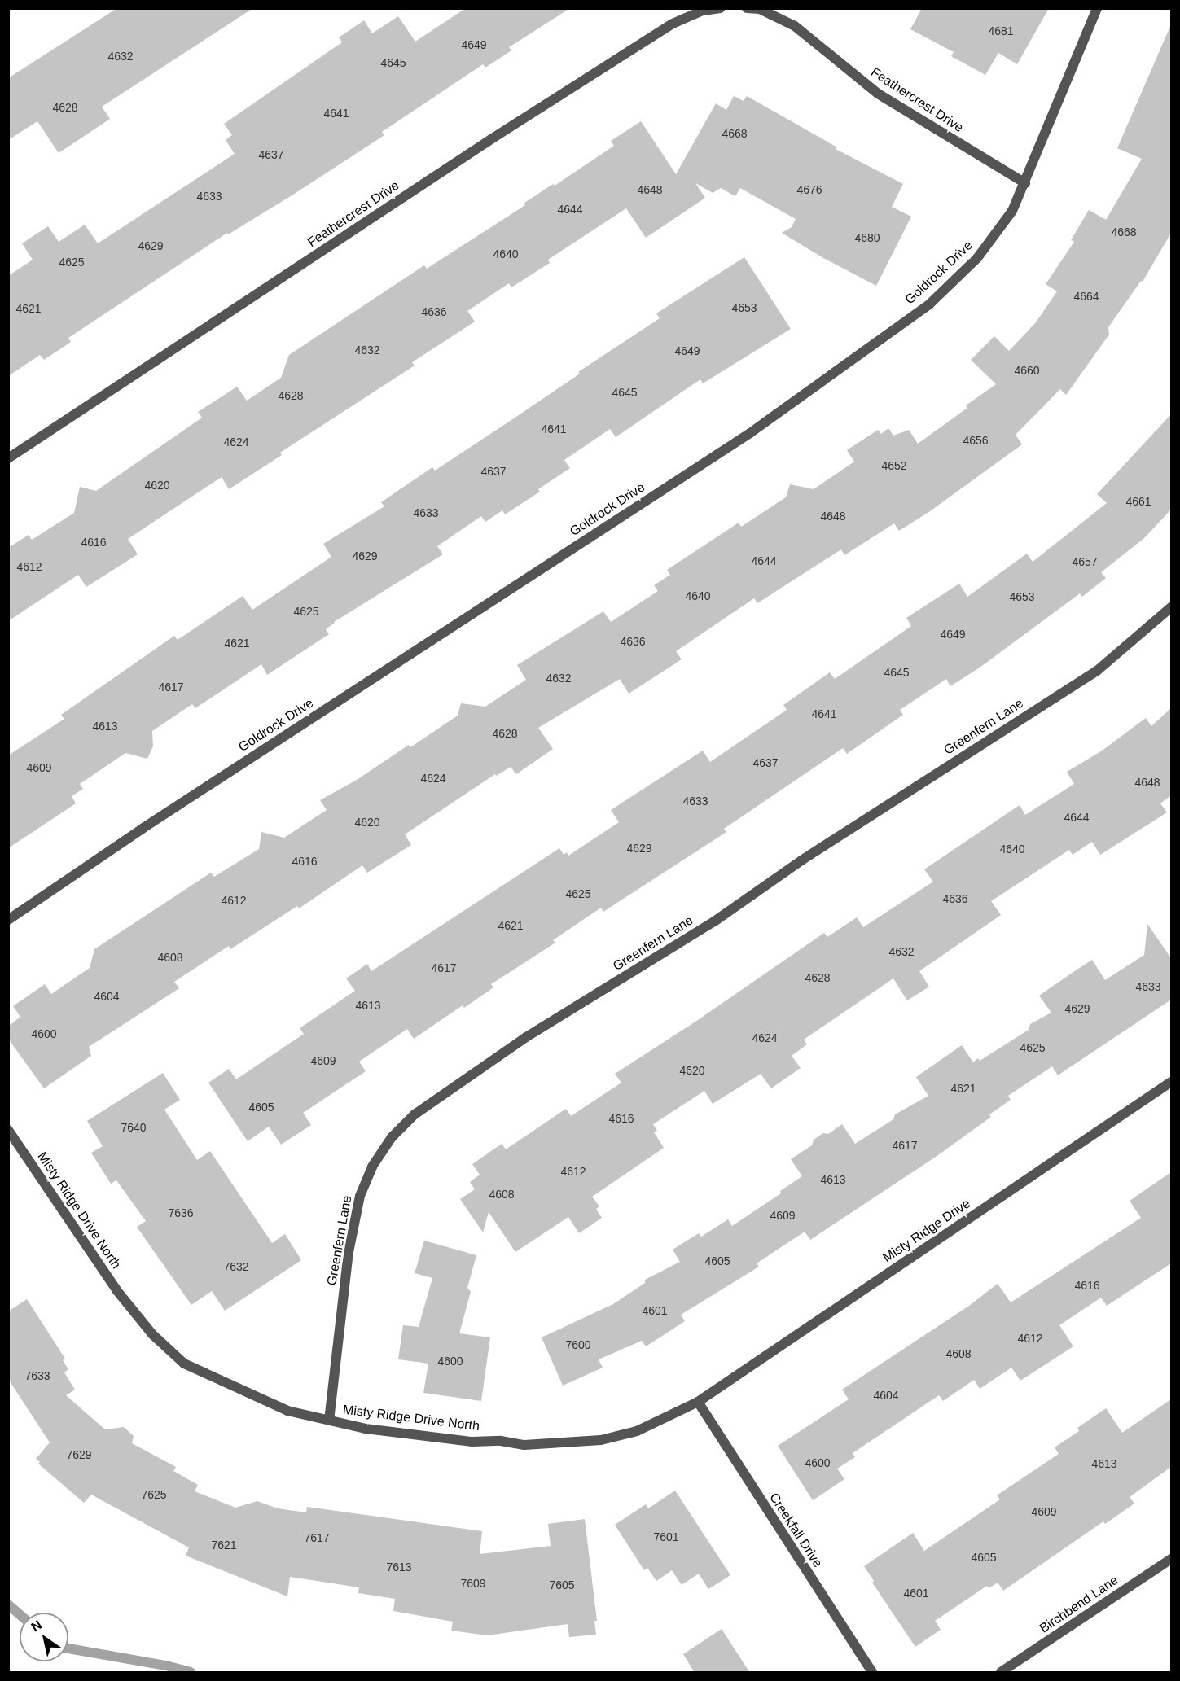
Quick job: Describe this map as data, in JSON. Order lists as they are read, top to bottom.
{
  "streets": {
    "street": [
      "Feathercrest Drive",
      "Goldrock Drive",
      "Greenfern Lane",
      "Misty Ridge Drive North",
      "Misty Ridge Drive",
      "Creekfall Drive",
      "Birchbend Lane"
    ]
  },
  "crossings": [
    ["Feathercrest Drive", "Goldrock Drive"],
    ["Greenfern Lane", "Misty Ridge Drive North"],
    ["Misty Ridge Drive North", "Misty Ridge Drive"],
    ["Misty Ridge Drive North", "Creekfall Drive"],
    ["Misty Ridge Drive", "Creekfall Drive"]
  ],
  "house_numbers": [
    "4681",
    "4649",
    "4632",
    "4645",
    "4628",
    "4641",
    "4668",
    "4637",
    "4648",
    "4676",
    "4633",
    "4644",
    "4668",
    "4680",
    "4629",
    "4640",
    "4625",
    "4664",
    "4653",
    "4621",
    "4636",
    "4632",
    "4649",
    "4660",
    "4645",
    "4628",
    "4641",
    "4656",
    "4624",
    "4652",
    "4637",
    "4620",
    "4661",
    "4633",
    "4648",
    "4616",
    "4629",
    "4644",
    "4657",
    "4612",
    "4640",
    "4653",
    "4625",
    "4649",
    "4636",
    "4621",
    "4645",
    "4632",
    "4617",
    "4641",
    "4613",
    "4628",
    "4637",
    "4609",
    "4624",
    "4648",
    "4633",
    "4644",
    "4620",
    "4629",
    "4640",
    "4616",
    "4625",
    "4636",
    "4612",
    "4621",
    "4632",
    "4608",
    "4617",
    "4628",
    "4633",
    "4604",
    "4613",
    "4629",
    "4600",
    "4624",
    "4625",
    "4609",
    "4620",
    "4621",
    "4605",
    "4616",
    "7640",
    "4617",
    "4612",
    "4613",
    "4608",
    "7636",
    "4609",
    "4605",
    "7632",
    "4616",
    "4601",
    "4612",
    "7600",
    "4608",
    "4600",
    "7633",
    "4604",
    "7629",
    "4600",
    "4613",
    "7625",
    "4609",
    "7601",
    "7617",
    "7621",
    "4605",
    "7613",
    "7609",
    "7605",
    "4601"
  ],
  "north": "top left"
}
